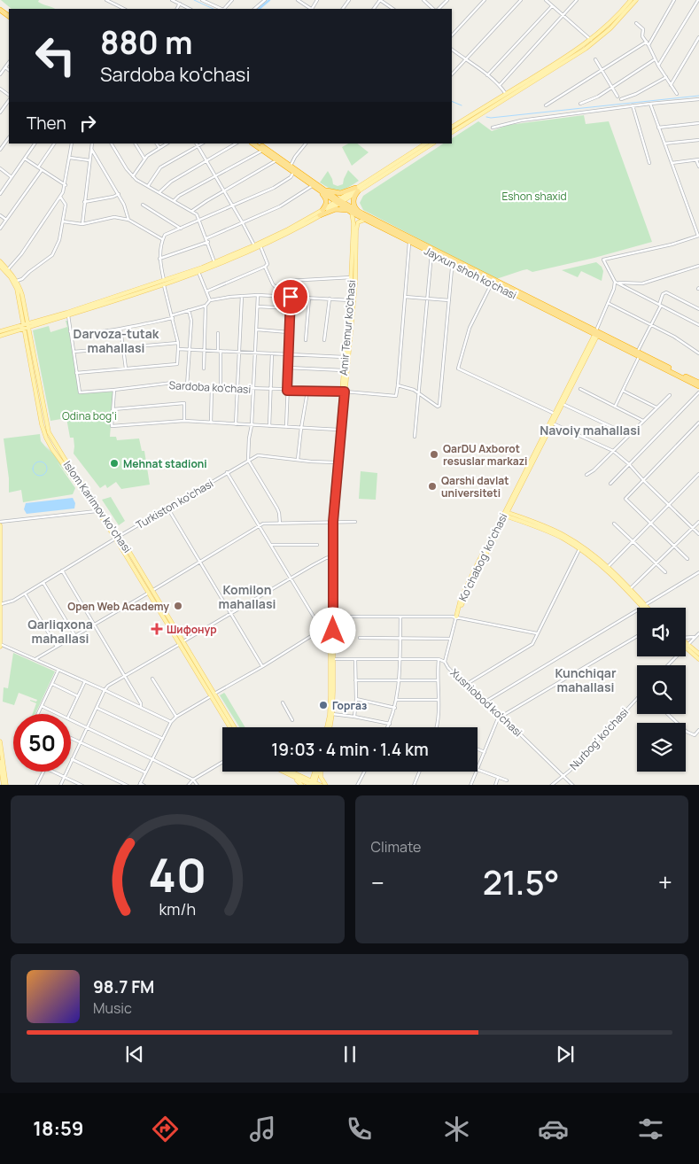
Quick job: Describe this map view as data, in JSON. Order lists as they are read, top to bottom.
{
  "streets": {
    "highway": ["Jayxun shoh ko'chasi"],
    "main road": ["Amir Temur ko'chasi", "Islom Karimov ko‘chasi", "Ko‘chabog‘ ko‘chasi"],
    "street": [
      "Sardoba ko'chasi",
      "Turkiston ko'chasi",
      "Xusniobod ko'chasi",
      "Nurbog' ko'chasi"
    ]
  },
  "crossings": [
    ["Jayxun shoh ko'chasi", "Amir Temur ko'chasi"],
    ["Jayxun shoh ko'chasi", "Ko‘chabog‘ ko‘chasi"],
    ["Amir Temur ko'chasi", "Sardoba ko'chasi"],
    ["Amir Temur ko'chasi", "Turkiston ko'chasi"],
    ["Amir Temur ko'chasi", "Xusniobod ko'chasi"],
    ["Turkiston ko'chasi", "Islom Karimov ko‘chasi"],
    ["Ko‘chabog‘ ko‘chasi", "Xusniobod ko'chasi"],
    ["Xusniobod ko'chasi", "Nurbog' ko'chasi"]
  ],
  "districts": [
    "Darvoza-tutak mahallasi",
    "Navoiy mahallasi",
    "Komilon mahallasi",
    "Qarliqxona mahallasi",
    "Kunchiqar mahallasi"
  ],
  "parks": ["Eshon shaxid", "Odina bog'i"],
  "places": {
    "other": [
      "QarDU Axborot resuslar markazi",
      "Mehnat stadioni",
      "Qarshi davlat universiteti",
      "Open Web Academy",
      "Горгаз"
    ],
    "health": ["Шифонур"]
  },
  "page": {
    "turn": ["880 m", "Sardoba ko'chasi"],
    "then": "Then",
    "limit": "50",
    "trip": "19:03 · 4 min · 1.4 km",
    "tile": "Climate",
    "heat": ["−", "21.5°", "+"],
    "song": ["98.7 FM", "Music"],
    "tabs": "18:59",
    "gauge": ["40", "km/h"]
  }
}
